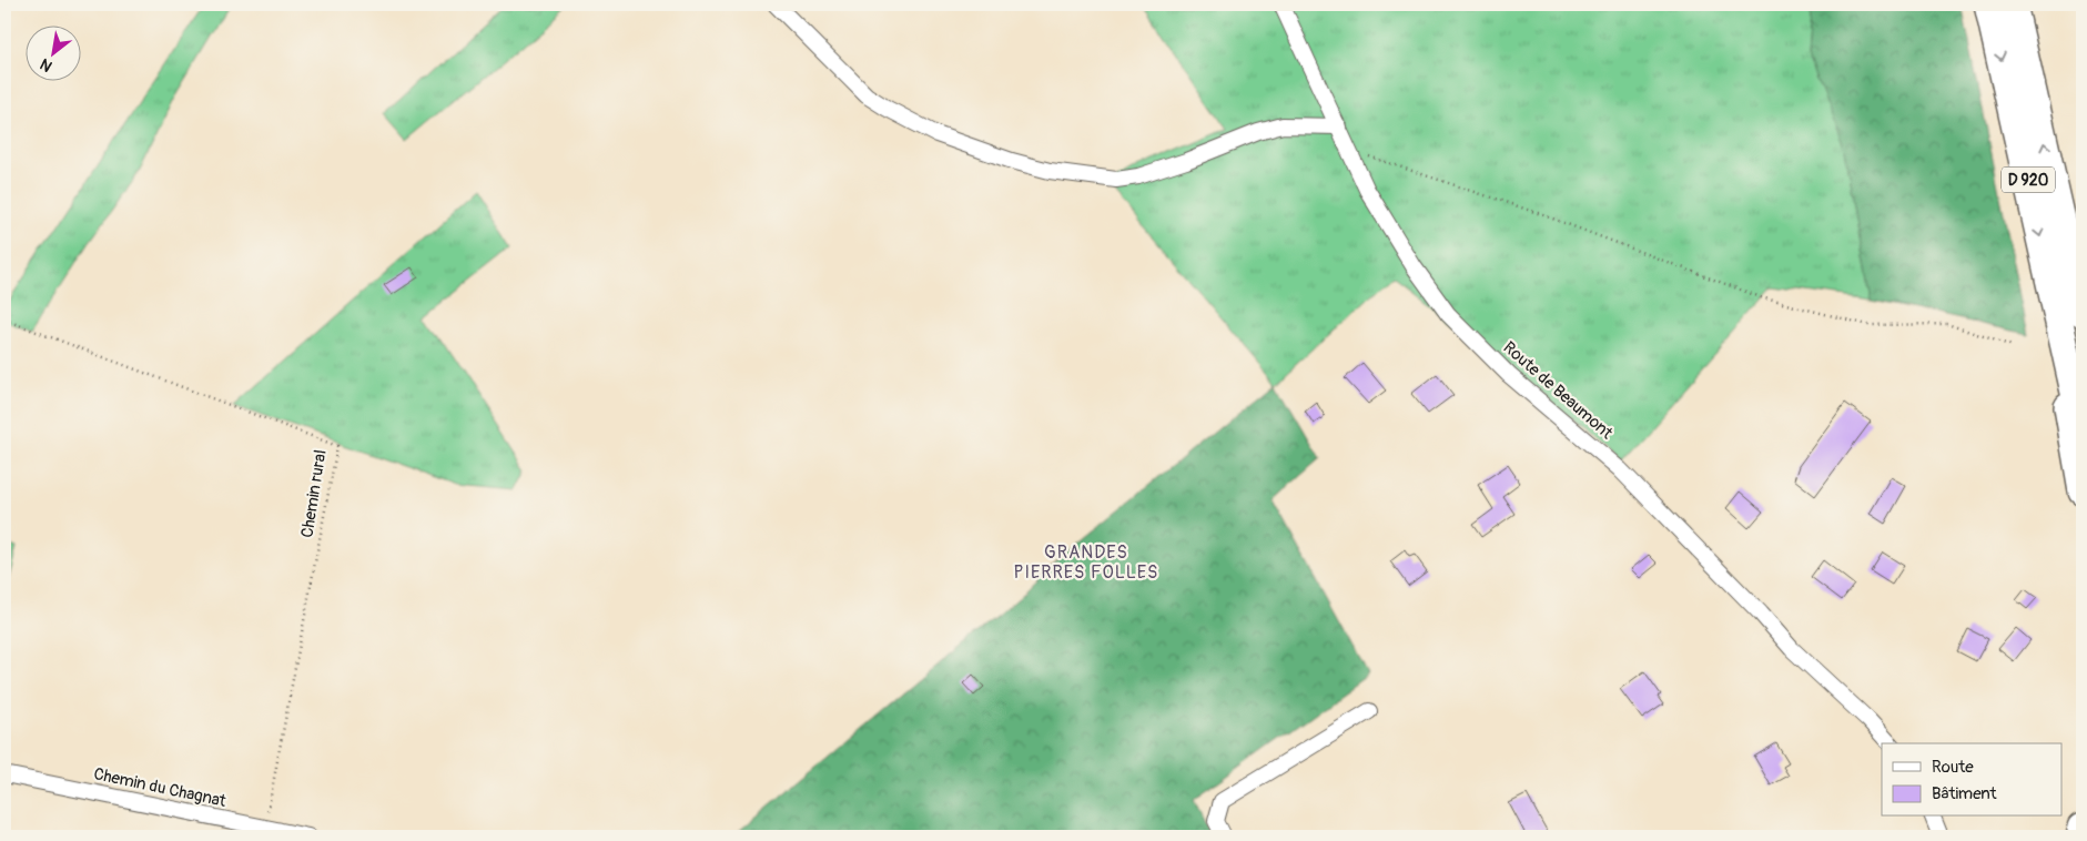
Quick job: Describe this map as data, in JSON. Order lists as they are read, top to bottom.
{
  "streets": {
    "highway": ["D 920"],
    "street": ["Route de Beaumont", "Chemin du Chagnat"],
    "path": ["Chemin rural"]
  },
  "crossings": [
    ["Chemin rural", "Chemin du Chagnat"]
  ],
  "districts": ["GRANDES PIERRES FOLLES"],
  "legend": ["Route", "Bâtiment"],
  "north": "bottom left"
}
